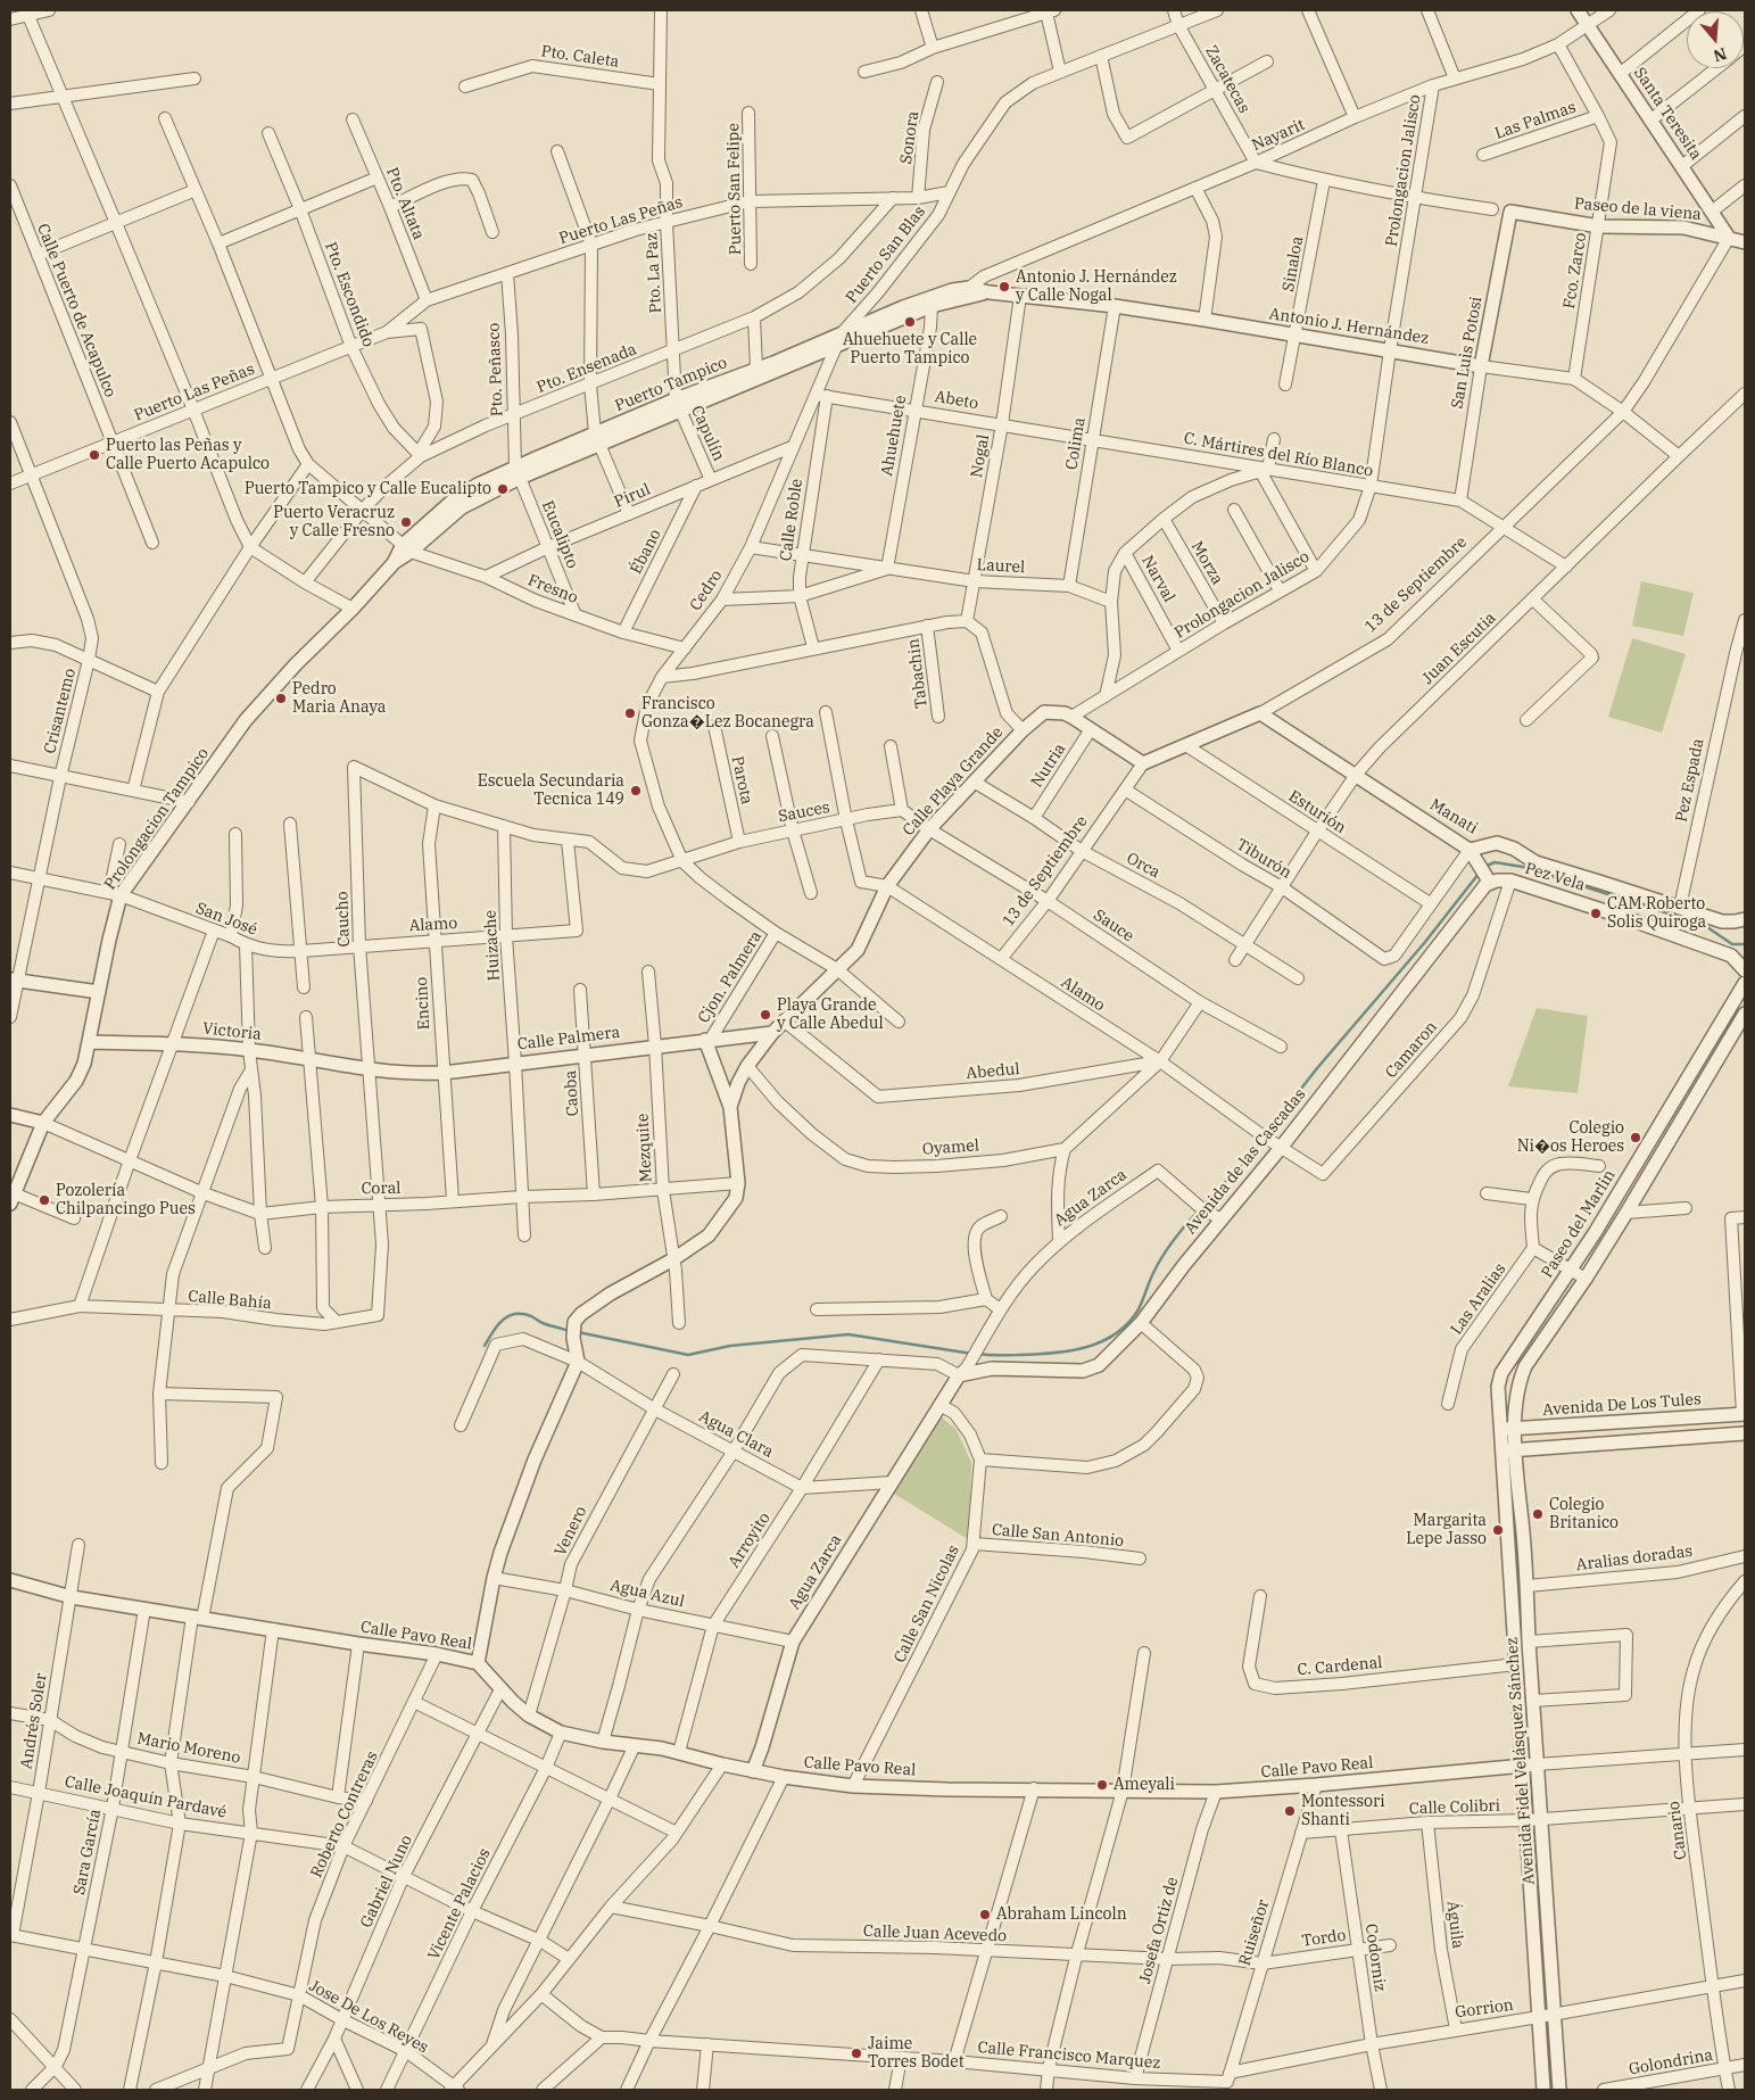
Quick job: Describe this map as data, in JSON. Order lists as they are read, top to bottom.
{
  "streets": {
    "street": [
      "Pto. Caleta",
      "Zacatecas",
      "Santa Teresita",
      "Las Palmas",
      "Nayarit",
      "Sonora",
      "Prolongacion Jalisco",
      "Puerto San Felipe",
      "Pto. Altata",
      "Paseo de la viena",
      "Puerto Las Peñas",
      "Puerto San Blas",
      "Sinaloa",
      "Fco. Zarco",
      "Pto. La Paz",
      "Pto. Escondido",
      "Calle Puerto de Acapulco",
      "Antonio J. Hernández",
      "San Luis Potosi",
      "Pto. Ensenada",
      "Pto. Peñasco",
      "Puerto Tampico",
      "Abeto",
      "Capulín",
      "Ahuehuete",
      "Colima",
      "C. Mártires del Río Blanco",
      "Nogal",
      "Pirul",
      "Calle Roble",
      "Eucalipto",
      "Ébano",
      "Morza",
      "Laurel",
      "Narval",
      "13 de Septiembre",
      "Fresno",
      "Cedro",
      "Juan Escutia",
      "Tabachin",
      "Crisantemo",
      "Nutria",
      "Parota",
      "Pez Espada",
      "Calle Playa Grande",
      "Sauces",
      "Esturión",
      "Manati",
      "Prolongacion Tampico",
      "Tiburón",
      "Orca",
      "Pez Vela",
      "San José",
      "Caucho",
      "Alamo",
      "Sauce",
      "Huizache",
      "Cjon. Palmera",
      "Encino",
      "Victoria",
      "Calle Palmera",
      "Camaron",
      "Abedul",
      "Caoba",
      "Mezquite",
      "Oyamel",
      "Avenida de las Cascadas",
      "Coral",
      "Agua Zarca",
      "Paseo del Marlin",
      "Las Aralias",
      "Calle Bahía",
      "Avenida De Los Tules",
      "Agua Clara",
      "Venero",
      "Calle San Antonio",
      "Arroyito",
      "Aralias doradas",
      "Agua Azul",
      "Calle San Nicolas",
      "Calle Pavo Real",
      "C. Cardenal",
      "Andrés Soler",
      "Mario Moreno",
      "Avenida Fidel Velásquez Sánchez",
      "Calle Joaquín Pardavé",
      "Calle Colibri",
      "Roberto Contreras",
      "Canario",
      "Sara García",
      "Gabriel Nuno",
      "Vicente Palacios",
      "Águila",
      "Josefa Ortiz de",
      "Ruiseñor",
      "Calle Juan Acevedo",
      "Tordo",
      "Codorniz",
      "Gorrion",
      "Jose De Los Reyes",
      "Calle Francisco Marquez",
      "Golondrina"
    ]
  },
  "crossings": [
    ["Pto. Caleta", "Pto. La Paz"],
    ["Zacatecas", "Nayarit"],
    ["Santa Teresita", "Nayarit"],
    ["Santa Teresita", "Paseo de la viena"],
    ["Santa Teresita", "13 de Septiembre"],
    ["Las Palmas", "Fco. Zarco"],
    ["Nayarit", "Prolongacion Jalisco"],
    ["Nayarit", "Fco. Zarco"],
    ["Nayarit", "Antonio J. Hernández"],
    ["Nayarit", "Puerto Tampico"],
    ["Sonora", "Puerto Las Peñas"],
    ["Prolongacion Jalisco", "Antonio J. Hernández"],
    ["Prolongacion Jalisco", "C. Mártires del Río Blanco"],
    ["Prolongacion Jalisco", "Morza"],
    ["Prolongacion Jalisco", "Narval"],
    ["Prolongacion Jalisco", "Calle Playa Grande"],
    ["Puerto San Felipe", "Puerto Las Peñas"],
    ["Pto. Altata", "Puerto Las Peñas"],
    ["Paseo de la viena", "Fco. Zarco"],
    ["Paseo de la viena", "San Luis Potosi"],
    ["Paseo de la viena", "13 de Septiembre"],
    ["Puerto Las Peñas", "Puerto San Blas"],
    ["Puerto Las Peñas", "Pto. La Paz"],
    ["Puerto Las Peñas", "Pto. Escondido"],
    ["Puerto Las Peñas", "Calle Puerto de Acapulco"],
    ["Puerto Las Peñas", "Pto. Ensenada"],
    ["Puerto Las Peñas", "Pto. Peñasco"],
    ["Puerto Las Peñas", "Crisantemo"],
    ["Puerto San Blas", "Puerto Tampico"],
    ["Puerto San Blas", "Cedro"],
    ["Sinaloa", "Antonio J. Hernández"],
    ["Fco. Zarco", "Antonio J. Hernández"],
    ["Pto. La Paz", "Pto. Ensenada"],
    ["Pto. La Paz", "Puerto Tampico"],
    ["Pto. La Paz", "Capulín"],
    ["Pto. Escondido", "Pto. Ensenada"],
    ["Antonio J. Hernández", "San Luis Potosi"],
    ["Antonio J. Hernández", "Puerto Tampico"],
    ["Antonio J. Hernández", "Colima"],
    ["Antonio J. Hernández", "Nogal"],
    ["Antonio J. Hernández", "13 de Septiembre"],
    ["Antonio J. Hernández", "Juan Escutia"],
    ["San Luis Potosi", "C. Mártires del Río Blanco"],
    ["Pto. Ensenada", "Pto. Peñasco"],
    ["Pto. Peñasco", "Puerto Tampico"],
    ["Pto. Peñasco", "Eucalipto"],
    ["Puerto Tampico", "Capulín"],
    ["Puerto Tampico", "Ahuehuete"],
    ["Puerto Tampico", "Eucalipto"],
    ["Puerto Tampico", "Fresno"],
    ["Puerto Tampico", "Cedro"],
    ["Puerto Tampico", "Prolongacion Tampico"],
    ["Abeto", "Ahuehuete"],
    ["Abeto", "Colima"],
    ["Abeto", "C. Mártires del Río Blanco"],
    ["Abeto", "Nogal"],
    ["Abeto", "Calle Roble"],
    ["Abeto", "Cedro"],
    ["Capulín", "Pirul"],
    ["Ahuehuete", "Laurel"],
    ["Colima", "C. Mártires del Río Blanco"],
    ["Colima", "Laurel"],
    ["Nogal", "Laurel"],
    ["Pirul", "Eucalipto"],
    ["Pirul", "Ébano"],
    ["Pirul", "Fresno"],
    ["Pirul", "Cedro"],
    ["Calle Roble", "Laurel"],
    ["Calle Roble", "Cedro"],
    ["Eucalipto", "Fresno"],
    ["Ébano", "Fresno"],
    ["Laurel", "Cedro"],
    ["13 de Septiembre", "Calle Playa Grande"],
    ["13 de Septiembre", "Esturión"],
    ["13 de Septiembre", "Manati"],
    ["13 de Septiembre", "Tiburón"],
    ["13 de Septiembre", "Orca"],
    ["13 de Septiembre", "Alamo"],
    ["13 de Septiembre", "Sauce"],
    ["Fresno", "Cedro"],
    ["Fresno", "Prolongacion Tampico"],
    ["Cedro", "Calle Playa Grande"],
    ["Cedro", "Sauces"],
    ["Cedro", "Cjon. Palmera"],
    ["Juan Escutia", "Esturión"],
    ["Juan Escutia", "Manati"],
    ["Juan Escutia", "Tiburón"],
    ["Juan Escutia", "Orca"],
    ["Crisantemo", "San José"],
    ["Nutria", "Calle Playa Grande"],
    ["Nutria", "Orca"],
    ["Parota", "Sauces"],
    ["Pez Espada", "Manati"],
    ["Calle Playa Grande", "Orca"],
    ["Calle Playa Grande", "Alamo"],
    ["Calle Playa Grande", "Sauce"],
    ["Calle Playa Grande", "Cjon. Palmera"],
    ["Calle Playa Grande", "Calle Palmera"],
    ["Calle Playa Grande", "Abedul"],
    ["Calle Playa Grande", "Mezquite"],
    ["Calle Playa Grande", "Oyamel"],
    ["Calle Playa Grande", "Coral"],
    ["Calle Playa Grande", "Agua Clara"],
    ["Sauces", "Alamo"],
    ["Esturión", "Tiburón"],
    ["Prolongacion Tampico", "San José"],
    ["Prolongacion Tampico", "Victoria"],
    ["Prolongacion Tampico", "Coral"],
    ["Pez Vela", "Camaron"],
    ["San José", "Caucho"],
    ["San José", "Alamo"],
    ["Caucho", "Alamo"],
    ["Caucho", "Encino"],
    ["Caucho", "Victoria"],
    ["Caucho", "Calle Palmera"],
    ["Caucho", "Coral"],
    ["Caucho", "Calle Bahía"],
    ["Alamo", "Huizache"],
    ["Alamo", "Encino"],
    ["Alamo", "Camaron"],
    ["Alamo", "Abedul"],
    ["Alamo", "Avenida de las Cascadas"],
    ["Huizache", "Calle Palmera"],
    ["Huizache", "Coral"],
    ["Cjon. Palmera", "Calle Palmera"],
    ["Encino", "Calle Palmera"],
    ["Encino", "Coral"],
    ["Victoria", "Calle Palmera"],
    ["Calle Palmera", "Caoba"],
    ["Calle Palmera", "Mezquite"],
    ["Camaron", "Avenida de las Cascadas"],
    ["Caoba", "Coral"],
    ["Mezquite", "Coral"],
    ["Avenida de las Cascadas", "Agua Zarca"],
    ["Agua Zarca", "Agua Azul"],
    ["Agua Zarca", "Calle San Nicolas"],
    ["Agua Zarca", "Calle Pavo Real"],
    ["Paseo del Marlin", "Avenida De Los Tules"],
    ["Paseo del Marlin", "Avenida Fidel Velásquez Sánchez"],
    ["Avenida De Los Tules", "Avenida Fidel Velásquez Sánchez"],
    ["Agua Clara", "Venero"],
    ["Agua Clara", "Arroyito"],
    ["Venero", "Agua Azul"],
    ["Venero", "Calle Pavo Real"],
    ["Calle San Antonio", "Calle San Nicolas"],
    ["Arroyito", "Agua Azul"],
    ["Arroyito", "Calle Pavo Real"],
    ["Aralias doradas", "Avenida Fidel Velásquez Sánchez"],
    ["Calle San Nicolas", "Calle Pavo Real"],
    ["Calle Pavo Real", "Andrés Soler"],
    ["Calle Pavo Real", "Avenida Fidel Velásquez Sánchez"],
    ["Calle Pavo Real", "Roberto Contreras"],
    ["Calle Pavo Real", "Canario"],
    ["Calle Pavo Real", "Sara García"],
    ["Calle Pavo Real", "Gabriel Nuno"],
    ["Calle Pavo Real", "Vicente Palacios"],
    ["Calle Pavo Real", "Josefa Ortiz de"],
    ["Calle Pavo Real", "Ruiseñor"],
    ["C. Cardenal", "Avenida Fidel Velásquez Sánchez"],
    ["Andrés Soler", "Mario Moreno"],
    ["Andrés Soler", "Calle Joaquín Pardavé"],
    ["Andrés Soler", "Jose De Los Reyes"],
    ["Mario Moreno", "Roberto Contreras"],
    ["Mario Moreno", "Sara García"],
    ["Avenida Fidel Velásquez Sánchez", "Calle Colibri"],
    ["Avenida Fidel Velásquez Sánchez", "Gorrion"],
    ["Calle Joaquín Pardavé", "Roberto Contreras"],
    ["Calle Joaquín Pardavé", "Sara García"],
    ["Calle Joaquín Pardavé", "Gabriel Nuno"],
    ["Calle Joaquín Pardavé", "Vicente Palacios"],
    ["Calle Colibri", "Canario"],
    ["Calle Colibri", "Águila"],
    ["Calle Colibri", "Ruiseñor"],
    ["Calle Colibri", "Codorniz"],
    ["Roberto Contreras", "Jose De Los Reyes"],
    ["Canario", "Gorrion"],
    ["Canario", "Golondrina"],
    ["Sara García", "Jose De Los Reyes"],
    ["Gabriel Nuno", "Jose De Los Reyes"],
    ["Vicente Palacios", "Jose De Los Reyes"],
    ["Águila", "Gorrion"],
    ["Josefa Ortiz de", "Calle Juan Acevedo"],
    ["Josefa Ortiz de", "Calle Francisco Marquez"],
    ["Ruiseñor", "Calle Juan Acevedo"],
    ["Ruiseñor", "Tordo"],
    ["Ruiseñor", "Gorrion"],
    ["Ruiseñor", "Calle Francisco Marquez"],
    ["Calle Juan Acevedo", "Tordo"],
    ["Tordo", "Codorniz"],
    ["Codorniz", "Gorrion"],
    ["Gorrion", "Calle Francisco Marquez"]
  ],
  "places": [
    "Antonio J. Hernández y Calle Nogal",
    "Ahuehuete y Calle Puerto Tampico",
    "Puerto las Peñas y Calle Puerto Acapulco",
    "Puerto Tampico y Calle Eucalipto",
    "Puerto Veracruz y Calle Fresno",
    "Pedro Maria Anaya",
    "Francisco Gonza�Lez Bocanegra",
    "Escuela Secundaria Tecnica 149",
    "CAM Roberto Solis Quiroga",
    "Playa Grande y Calle Abedul",
    "Colegio Ni�os Heroes",
    "Pozolería Chilpancingo Pues",
    "Colegio Britanico",
    "Margarita Lepe Jasso",
    "Ameyali",
    "Montessori Shanti",
    "Abraham Lincoln",
    "Jaime Torres Bodet"
  ],
  "north": "bottom"
}
